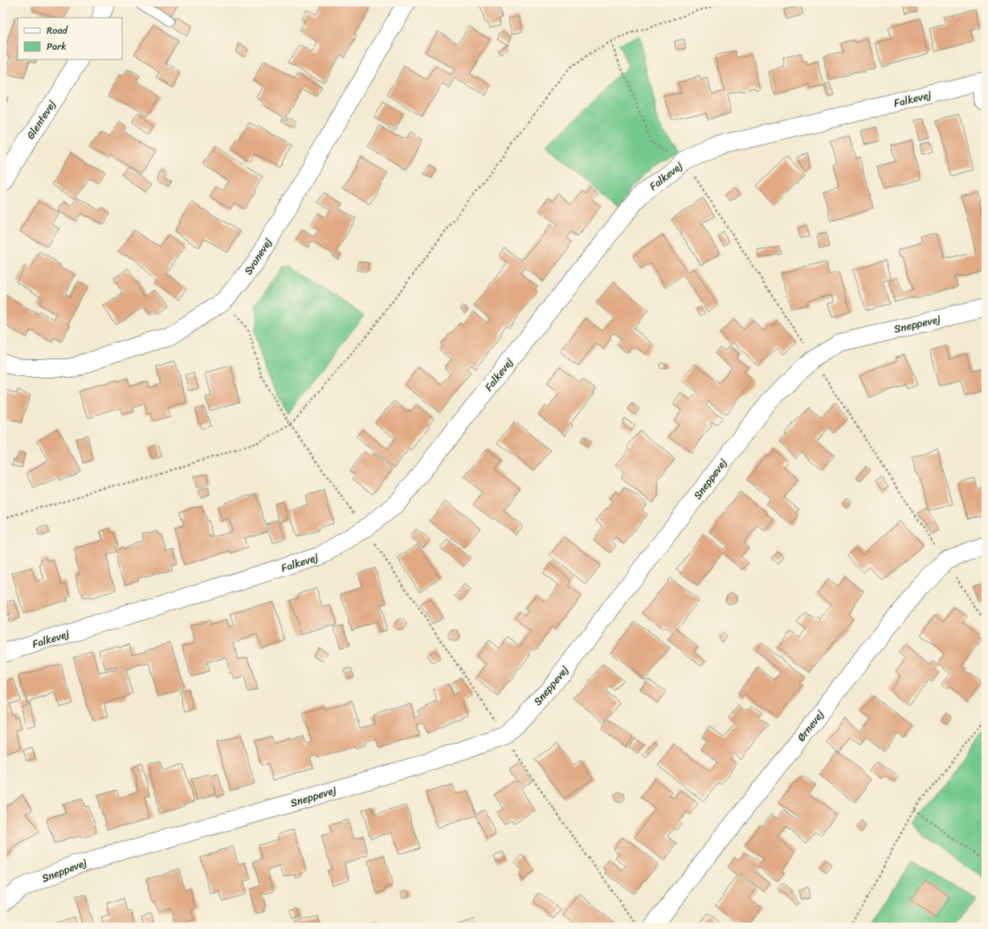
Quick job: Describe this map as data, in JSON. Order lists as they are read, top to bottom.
{
  "streets": {
    "street": [
      "Falkevej",
      "Glentevej",
      "Svanevej",
      "Sneppevej",
      "Ørnevej"
    ]
  },
  "legend": ["Road", "Park"]
}
